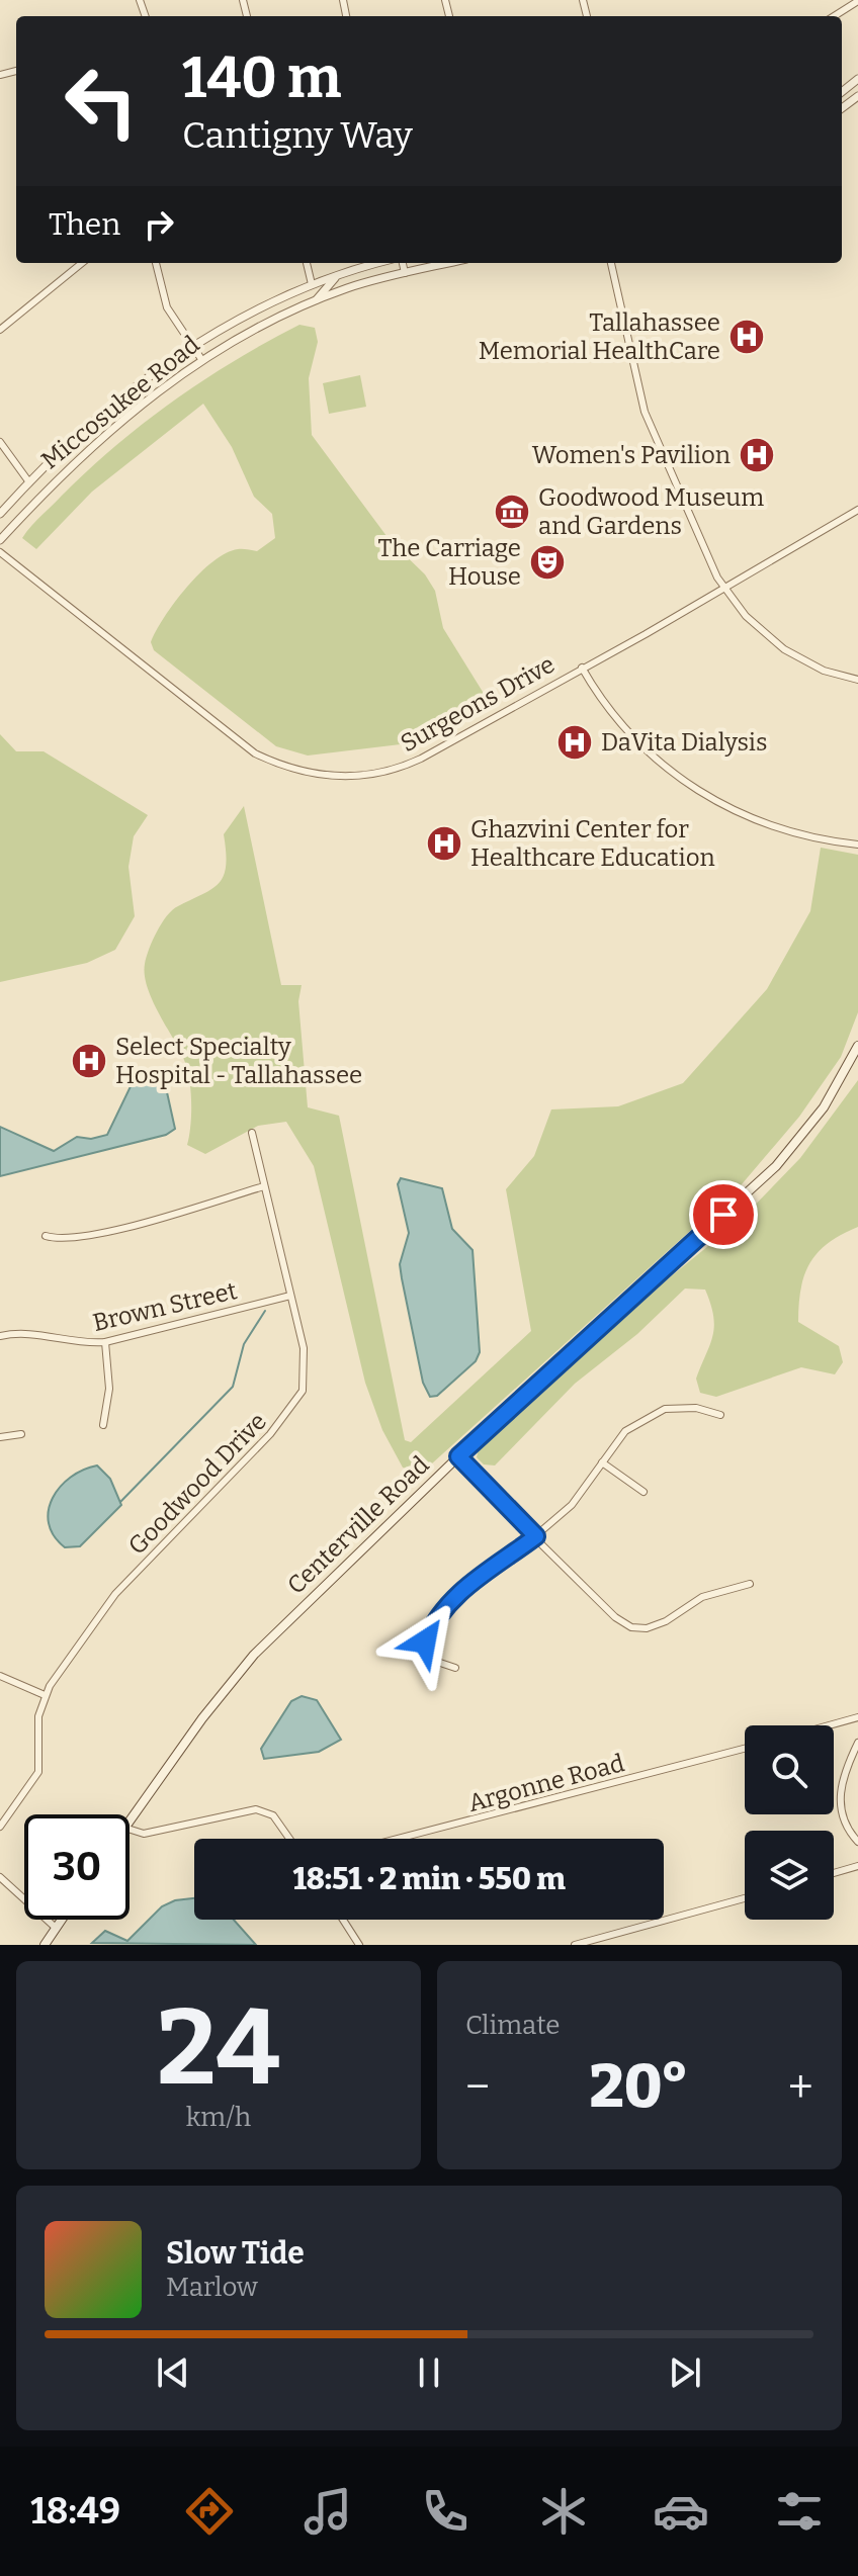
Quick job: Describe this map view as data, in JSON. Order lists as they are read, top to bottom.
{
  "streets": {
    "main road": ["Centerville Road"],
    "street": [
      "Miccosukee Road",
      "Surgeons Drive",
      "Brown Street",
      "Goodwood Drive",
      "Argonne Road"
    ]
  },
  "crossings": [
    ["Brown Street", "Goodwood Drive"]
  ],
  "places": {
    "hospital": [
      "Tallahassee Memorial HealthCare",
      "Women's Pavilion",
      "DaVita Dialysis",
      "Ghazvini Center for Healthcare Education",
      "Select Specialty Hospital - Tallahassee"
    ],
    "museum": ["Goodwood Museum and Gardens"],
    "theatre": ["The Carriage House"]
  },
  "page": {
    "turn": ["140 m", "Cantigny Way"],
    "then": "Then",
    "limit": "30",
    "trip": "18:51 · 2 min · 550 m",
    "tile": [
      ["24", "km/h"],
      "Climate"
    ],
    "heat": ["−", "20°", "+"],
    "song": ["Slow Tide", "Marlow"],
    "tabs": "18:49"
  }
}
